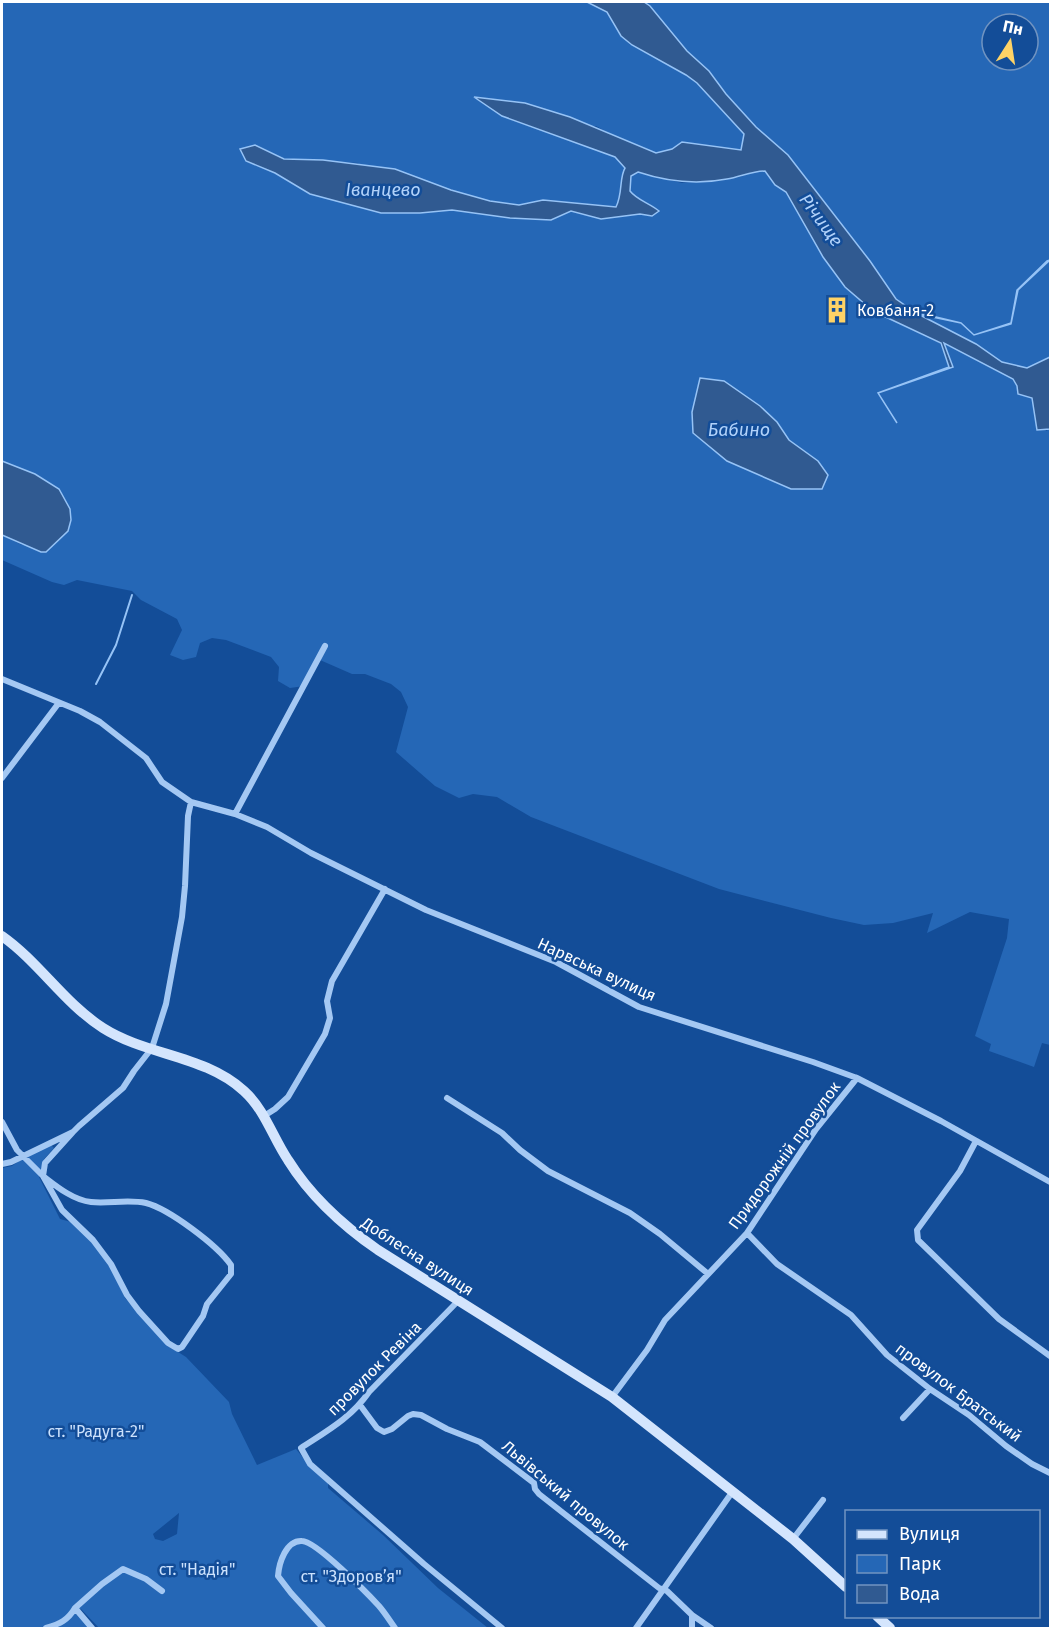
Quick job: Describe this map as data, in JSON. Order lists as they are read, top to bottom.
{
  "streets": {
    "street": [
      "Нарвська вулиця",
      "Придорожній провулок",
      "Доблесна вулиця",
      "провулок Ревіна",
      "провулок Братський",
      "Львівський провулок"
    ]
  },
  "crossings": [
    ["Нарвська вулиця", "Придорожній провулок"],
    ["Придорожній провулок", "Доблесна вулиця"],
    ["Придорожній провулок", "провулок Братський"],
    ["Доблесна вулиця", "провулок Ревіна"],
    ["провулок Ревіна", "Львівський провулок"]
  ],
  "water": ["Іванцево", "Річище", "Бабино"],
  "parks": ["ст. \"Радуга-2\"", "ст. \"Надія\"", "ст. \"Здоров’я\""],
  "places": {
    "building": ["Ковбаня-2"]
  },
  "legend": ["Вулиця", "Парк", "Вода"],
  "north": "top"
}
